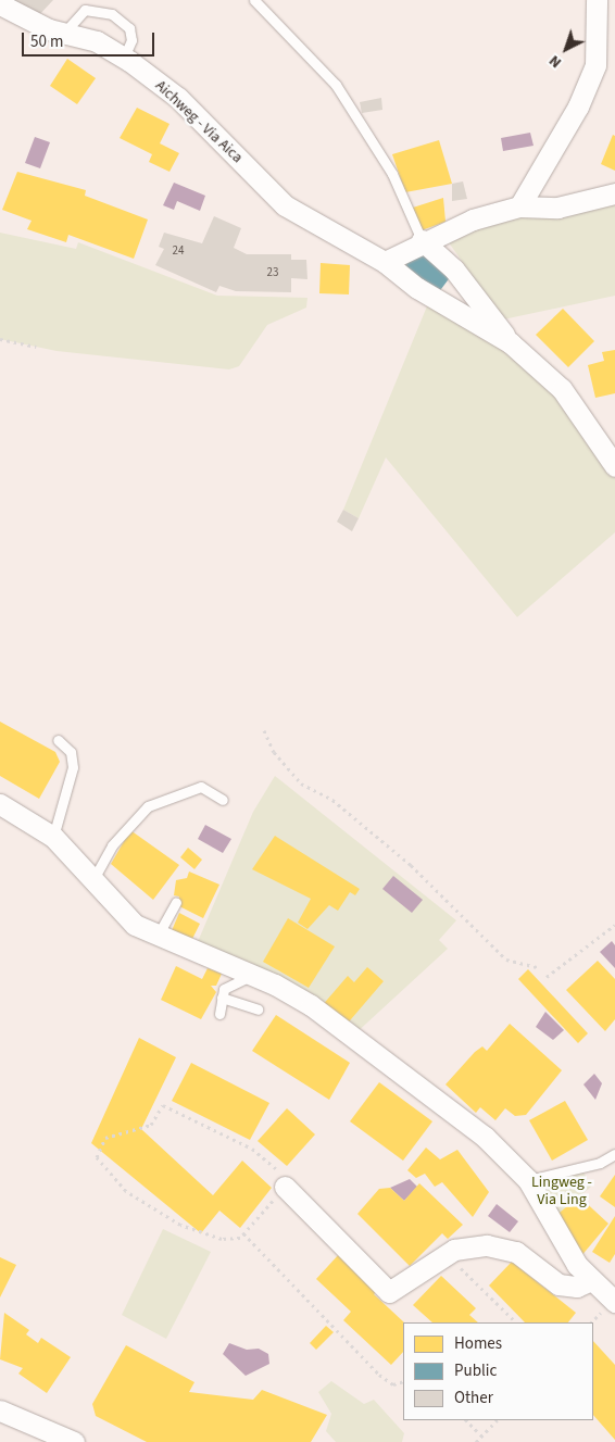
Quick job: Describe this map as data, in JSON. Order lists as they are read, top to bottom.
{
  "streets": {
    "street": ["Aichweg - Via Aica"]
  },
  "parks": ["Lingweg - Via Ling"],
  "house_numbers": ["24", "23"],
  "legend": ["Homes", "Public", "Other"],
  "scale_bar": "50 m",
  "north": "bottom left"
}
